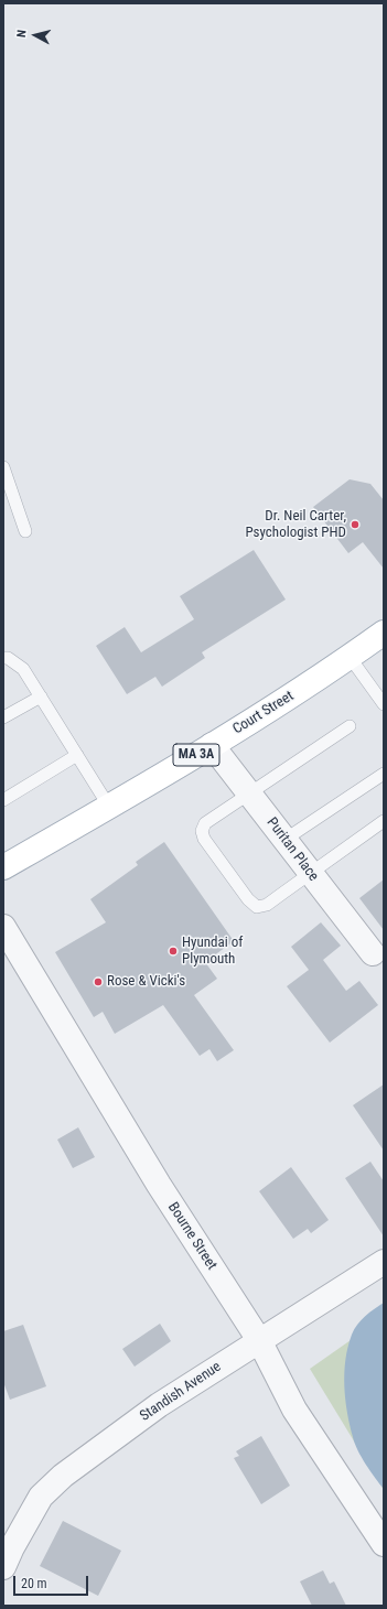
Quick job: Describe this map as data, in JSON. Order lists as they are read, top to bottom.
{
  "streets": {
    "main road": ["Court Street", "MA 3A"],
    "street": ["Puritan Place", "Bourne Street", "Standish Avenue"]
  },
  "crossings": [
    ["Court Street", "Puritan Place"],
    ["Bourne Street", "Standish Avenue"]
  ],
  "places": ["Dr. Neil Carter, Psychologist PHD", "Hyundai of Plymouth", "Rose & Vicki's"],
  "scale_bar": "20 m",
  "north": "left"
}
